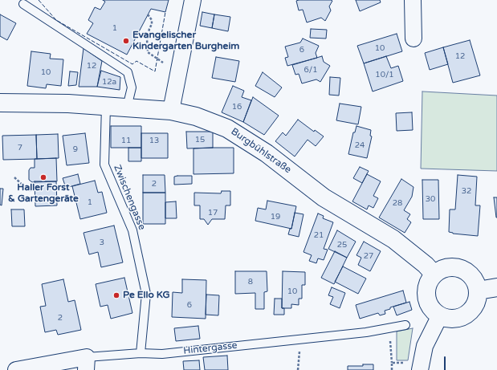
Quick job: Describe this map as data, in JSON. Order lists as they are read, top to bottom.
{
  "streets": {
    "street": ["Burgbühlstraße", "Hintergasse"],
    "lane": ["Zwischengasse"]
  },
  "crossings": [
    ["Burgbühlstraße", "Zwischengasse"],
    ["Zwischengasse", "Hintergasse"]
  ],
  "places": ["Evangelischer Kindergarten Burgheim", "Haller Forst & Gartengeräte", "Pe Ello KG"],
  "house_numbers": [
    "1",
    "10",
    "6",
    "12",
    "12",
    "6/1",
    "10",
    "10/1",
    "12a",
    "16",
    "15",
    "11",
    "13",
    "24",
    "7",
    "9",
    "2",
    "32",
    "30",
    "1",
    "28",
    "17",
    "19",
    "21",
    "3",
    "25",
    "27",
    "8",
    "10",
    "6",
    "2"
  ]
}
